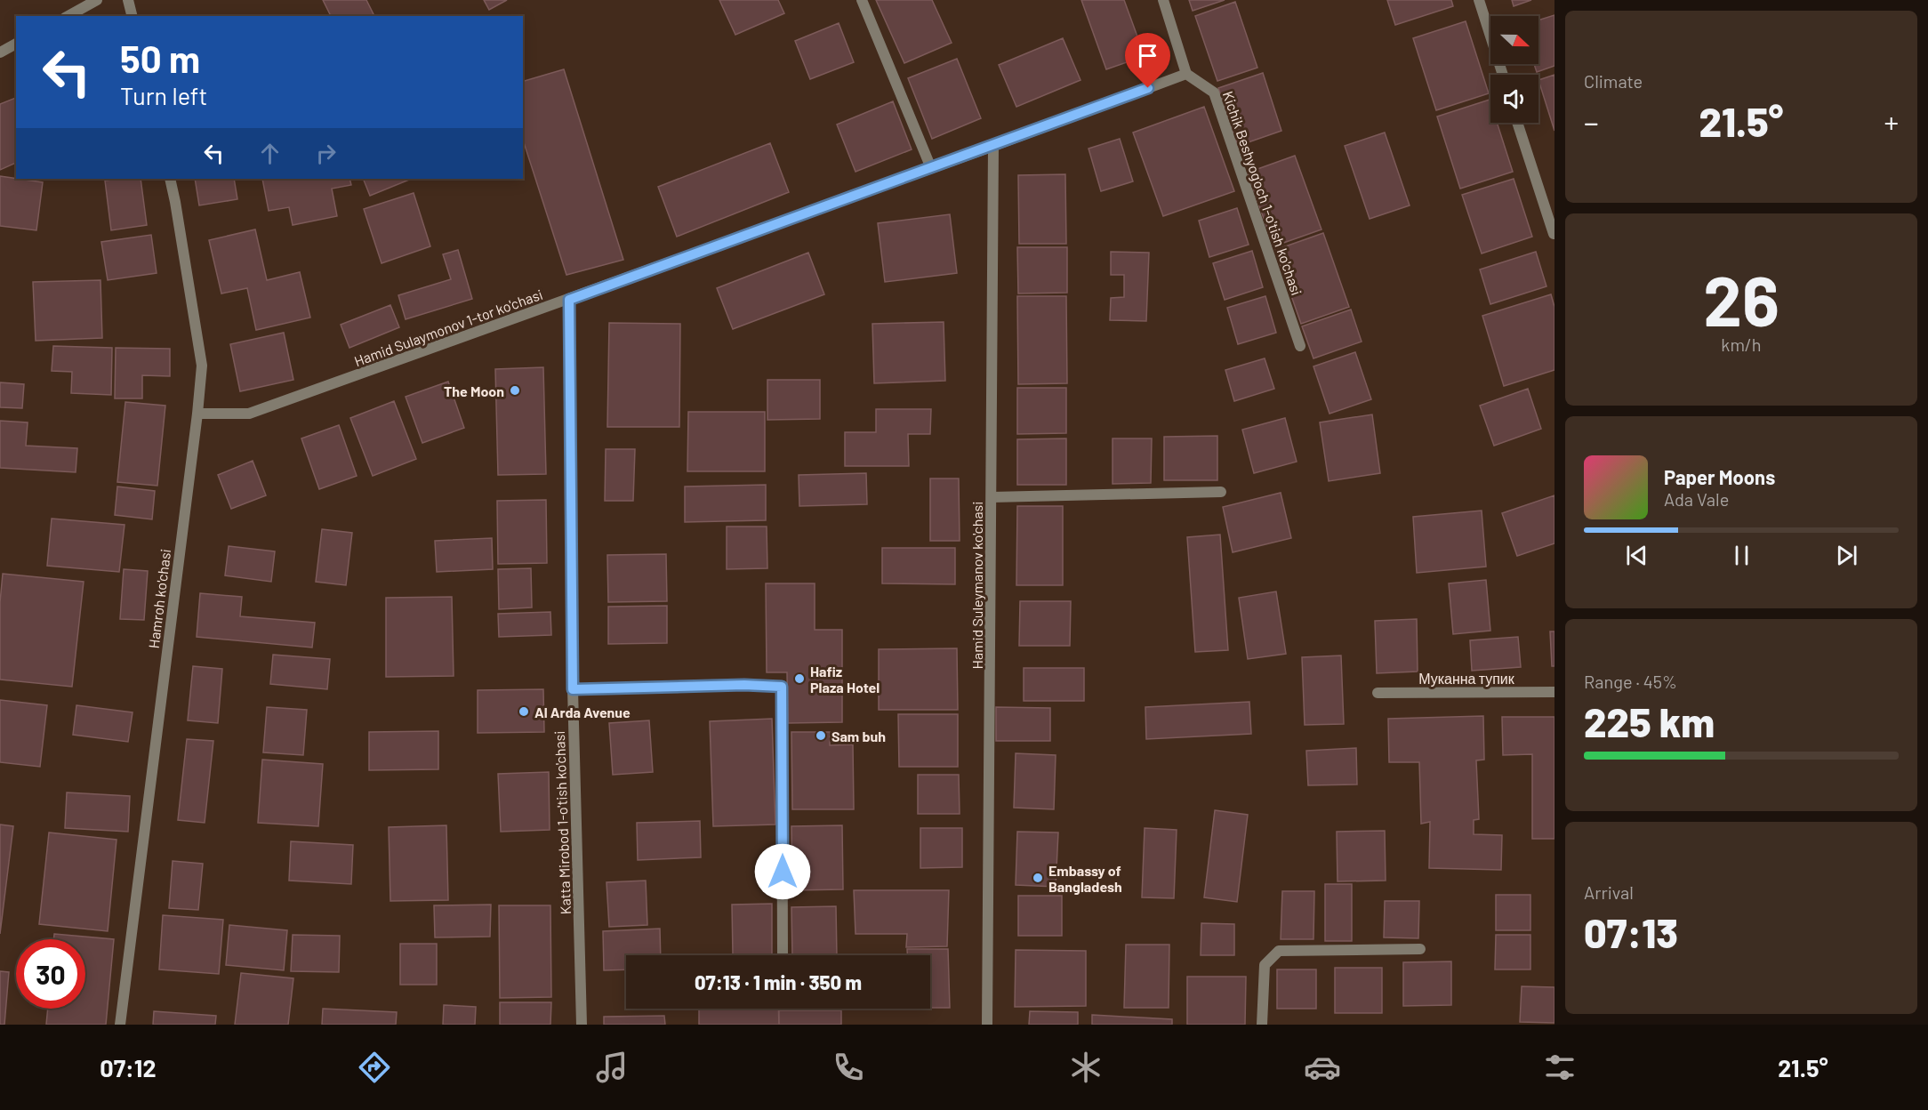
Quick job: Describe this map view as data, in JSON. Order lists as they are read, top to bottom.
{
  "streets": {
    "street": [
      "Kichik Beshyog'och 1-o'tish ko'chasi",
      "Hamid Sulaymonov 1-tor ko'chasi",
      "Hamid Suleymanov ko'chasi",
      "Hamroh ko'chasi",
      "Муканна тупик",
      "Katta Mirobod 1-o'tish ko'chasi"
    ]
  },
  "crossings": [
    ["Kichik Beshyog'och 1-o'tish ko'chasi", "Hamid Sulaymonov 1-tor ko'chasi"],
    ["Hamid Sulaymonov 1-tor ko'chasi", "Hamid Suleymanov ko'chasi"],
    ["Hamid Sulaymonov 1-tor ko'chasi", "Hamroh ko'chasi"],
    ["Hamid Sulaymonov 1-tor ko'chasi", "Katta Mirobod 1-o'tish ko'chasi"]
  ],
  "places": [
    "The Moon",
    "Hafiz Plaza Hotel",
    "Al Arda Avenue",
    "Sam buh",
    "Embassy of Bangladesh"
  ],
  "north": "right",
  "page": {
    "tile": [
      "Climate",
      ["26", "km/h"],
      ["Range · 45%", "225 km"],
      ["Arrival", "07:13"]
    ],
    "turn": ["50 m", "Turn left"],
    "heat": ["−", "21.5°", "+"],
    "song": ["Paper Moons", "Ada Vale"],
    "limit": "30",
    "trip": "07:13 · 1 min · 350 m",
    "tabs": ["07:12", "21.5°"]
  }
}
